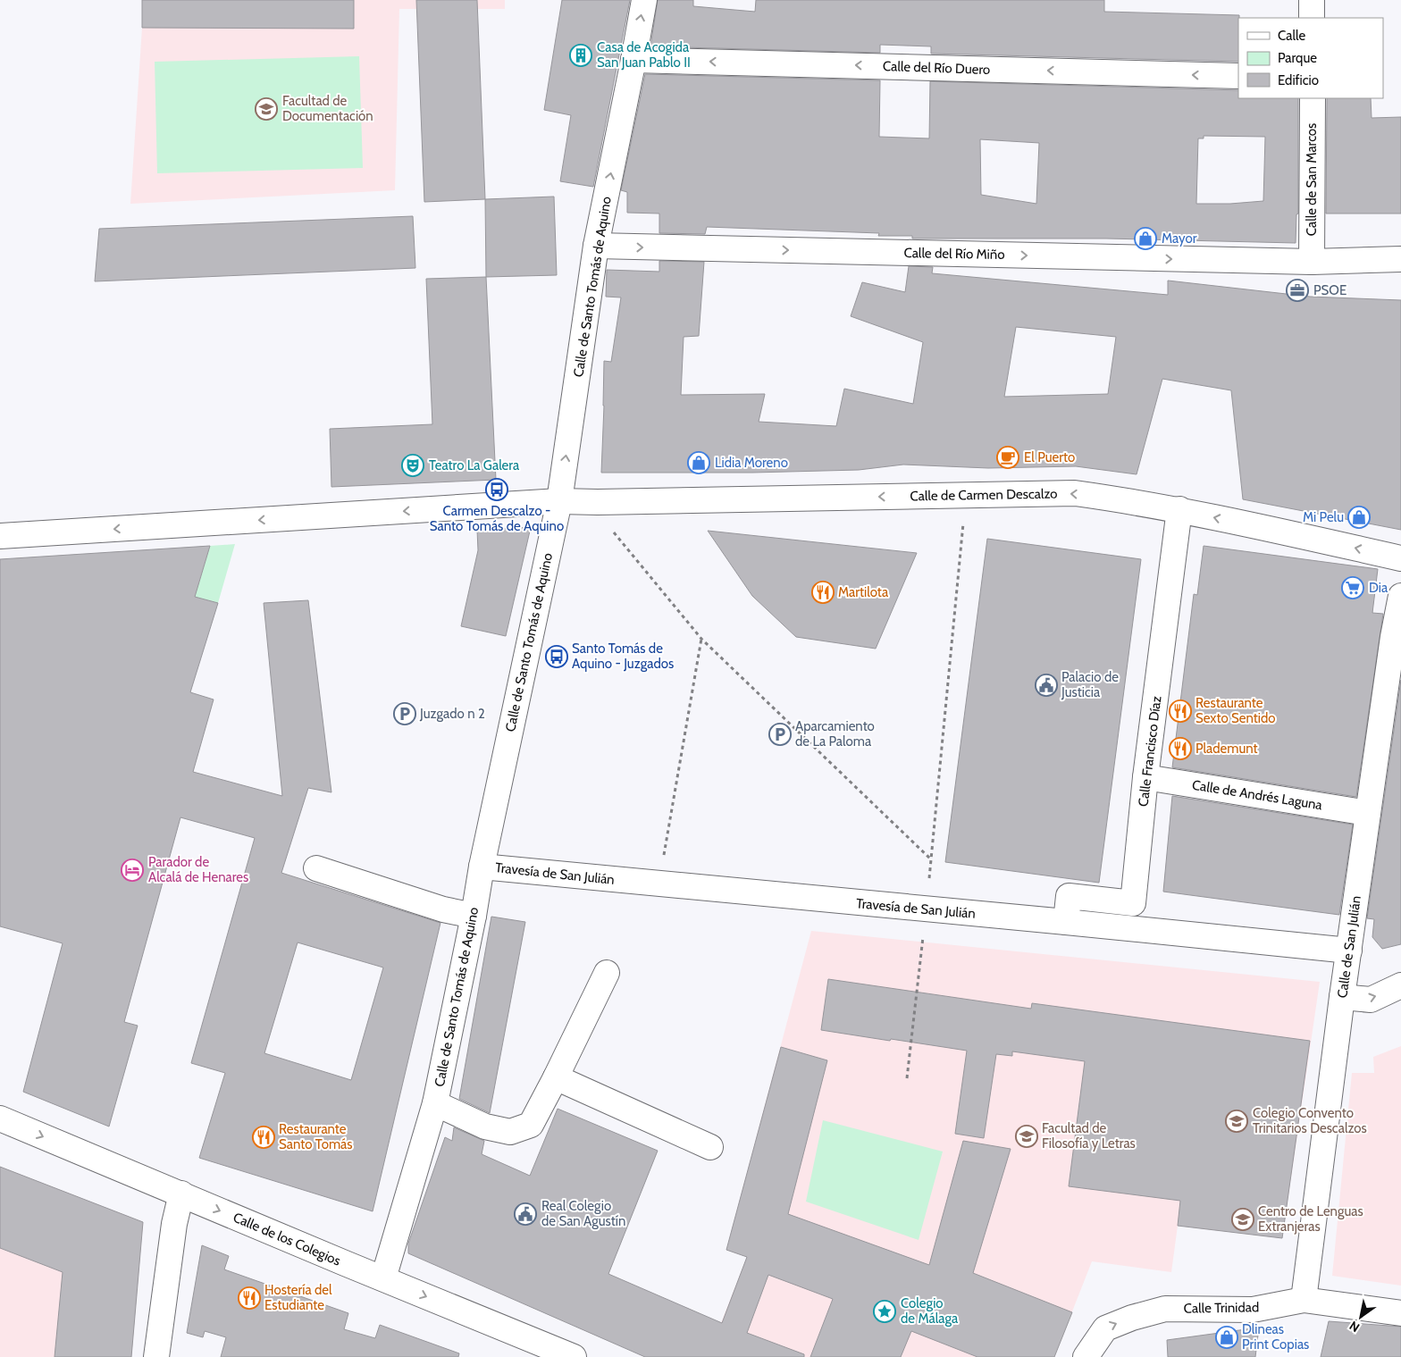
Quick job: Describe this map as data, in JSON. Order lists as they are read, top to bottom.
{
  "streets": {
    "street": [
      "Calle del Río Duero",
      "Calle de San Marcos",
      "Calle del Río Miño",
      "Calle de Santo Tomás de Aquino",
      "Calle de Carmen Descalzo",
      "Calle Francisco Díaz",
      "Calle de Andrés Laguna",
      "Travesía de San Julián",
      "Calle de San Julián",
      "Calle de los Colegios",
      "Calle Trinidad"
    ]
  },
  "crossings": [
    ["Calle del Río Duero", "Calle de Santo Tomás de Aquino"],
    ["Calle de San Marcos", "Calle del Río Miño"],
    ["Calle del Río Miño", "Calle de Santo Tomás de Aquino"],
    ["Calle de Santo Tomás de Aquino", "Calle de Carmen Descalzo"],
    ["Calle de Santo Tomás de Aquino", "Travesía de San Julián"],
    ["Calle de Santo Tomás de Aquino", "Calle de los Colegios"],
    ["Calle de Carmen Descalzo", "Calle Francisco Díaz"],
    ["Calle Francisco Díaz", "Calle de Andrés Laguna"],
    ["Calle Francisco Díaz", "Travesía de San Julián"],
    ["Calle de Andrés Laguna", "Calle de San Julián"],
    ["Travesía de San Julián", "Calle de San Julián"],
    ["Calle de San Julián", "Calle Trinidad"]
  ],
  "one_way": [
    "Calle del Río Duero",
    "Calle del Río Miño",
    "Calle de Santo Tomás de Aquino",
    "Calle de Carmen Descalzo",
    "Calle de los Colegios",
    "Calle Trinidad"
  ],
  "places": {
    "building": ["Casa de Acogida San Juan Pablo II"],
    "school or university": [
      "Facultad de Documentación",
      "Colegio Convento Trinitarios Descalzos",
      "Facultad de Filosofía y Letras",
      "Centro de Lenguas Extranjeras"
    ],
    "shop": [
      "Mayor",
      "Lidia Moreno",
      "Mi Pelu",
      "Dlineas Print Copias"
    ],
    "office": ["PSOE"],
    "cafe": ["El Puerto"],
    "theatre": ["Teatro La Galera"],
    "bus stop": ["Carmen Descalzo - Santo Tomás de Aquino", "Santo Tomás de Aquino - Juzgados"],
    "supermarket": ["Dia"],
    "restaurant": [
      "Martilota",
      "Restaurante Sexto Sentido",
      "Plademunt",
      "Restaurante Santo Tomás",
      "Hostería del Estudiante"
    ],
    "public building": ["Palacio de Justicia", "Real Colegio de San Agustín"],
    "parking": ["Juzgado n 2", "Aparcamiento de La Paloma"],
    "hotel": ["Parador de Alcalá de Henares"],
    "place": ["Colegio de Málaga"]
  },
  "legend": ["Calle", "Parque", "Edificio"],
  "north": "bottom left"
}
